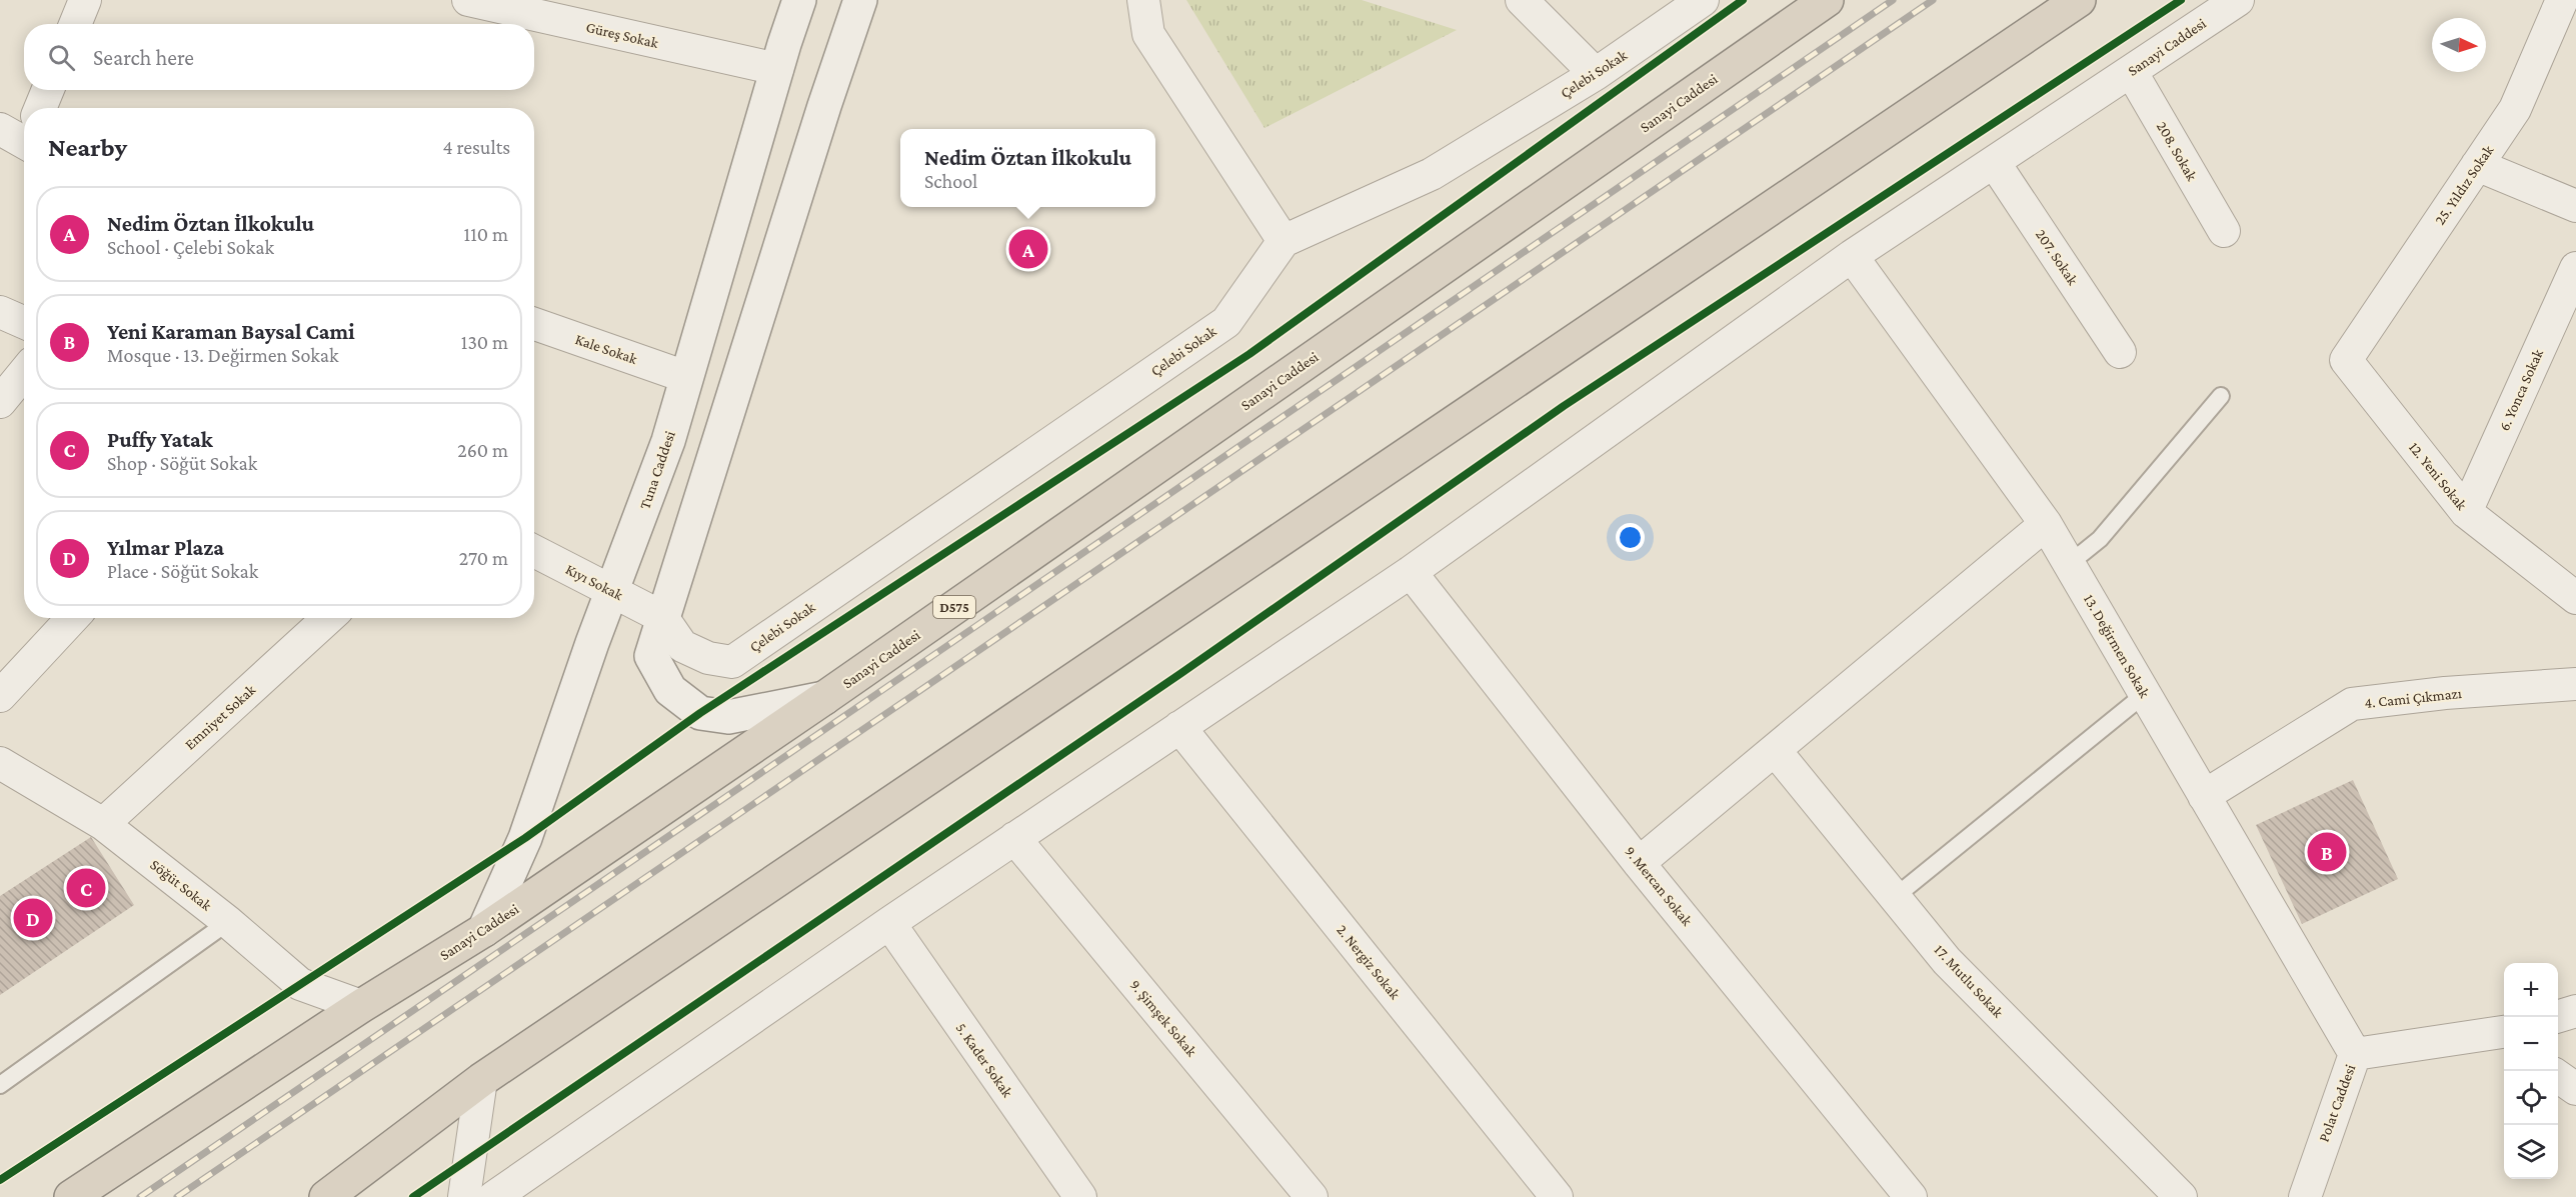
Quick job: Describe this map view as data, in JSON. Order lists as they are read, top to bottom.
{
  "streets": {
    "highway": ["Sanayi Caddesi", "D575"],
    "street": [
      "Güreş Sokak",
      "Çelebi Sokak",
      "208. Sokak",
      "25. Yıldız Sokak",
      "207. Sokak",
      "Kale Sokak",
      "6. Yonca Sokak",
      "Tuna Caddesi",
      "12. Yeni Sokak",
      "Kıyı Sokak",
      "13. Değirmen Sokak",
      "4. Cami Çıkmazı",
      "Emniyet Sokak",
      "Söğüt Sokak",
      "9. Mercan Sokak",
      "2. Nergiz Sokak",
      "17. Mutlu Sokak",
      "9. Şimşek Sokak",
      "5. Kader Sokak",
      "Polat Caddesi"
    ]
  },
  "crossings": [
    ["Güreş Sokak", "Tuna Caddesi"],
    ["Sanayi Caddesi", "208. Sokak"],
    ["Sanayi Caddesi", "207. Sokak"],
    ["Sanayi Caddesi", "Tuna Caddesi"],
    ["Sanayi Caddesi", "13. Değirmen Sokak"],
    ["Sanayi Caddesi", "Söğüt Sokak"],
    ["Sanayi Caddesi", "9. Mercan Sokak"],
    ["Sanayi Caddesi", "2. Nergiz Sokak"],
    ["Sanayi Caddesi", "9. Şimşek Sokak"],
    ["Sanayi Caddesi", "5. Kader Sokak"],
    ["Çelebi Sokak", "Kıyı Sokak"],
    ["25. Yıldız Sokak", "12. Yeni Sokak"],
    ["Kale Sokak", "Tuna Caddesi"],
    ["6. Yonca Sokak", "12. Yeni Sokak"],
    ["Tuna Caddesi", "Kıyı Sokak"],
    ["13. Değirmen Sokak", "4. Cami Çıkmazı"],
    ["13. Değirmen Sokak", "Polat Caddesi"],
    ["Emniyet Sokak", "Söğüt Sokak"]
  ],
  "north": "right",
  "page": {
    "search": "Search here",
    "heading": ["Nearby", "4 results"],
    "popup": ["Nedim Öztan İlkokulu", "School"],
    "list": [
      {
        "mark": "A",
        "name": "Nedim Öztan İlkokulu",
        "note": "School · Çelebi Sokak",
        "value": "110 m"
      },
      {
        "mark": "B",
        "name": "Yeni Karaman Baysal Cami",
        "note": "Mosque · 13. Değirmen Sokak",
        "value": "130 m"
      },
      {
        "mark": "C",
        "name": "Puffy Yatak",
        "note": "Shop · Söğüt Sokak",
        "value": "260 m"
      },
      {
        "mark": "D",
        "name": "Yılmar Plaza",
        "note": "Place · Söğüt Sokak",
        "value": "270 m"
      }
    ],
    "pins": [
      "A",
      "B",
      "C",
      "D"
    ],
    "map_buttons": ["+", "−"]
  }
}
